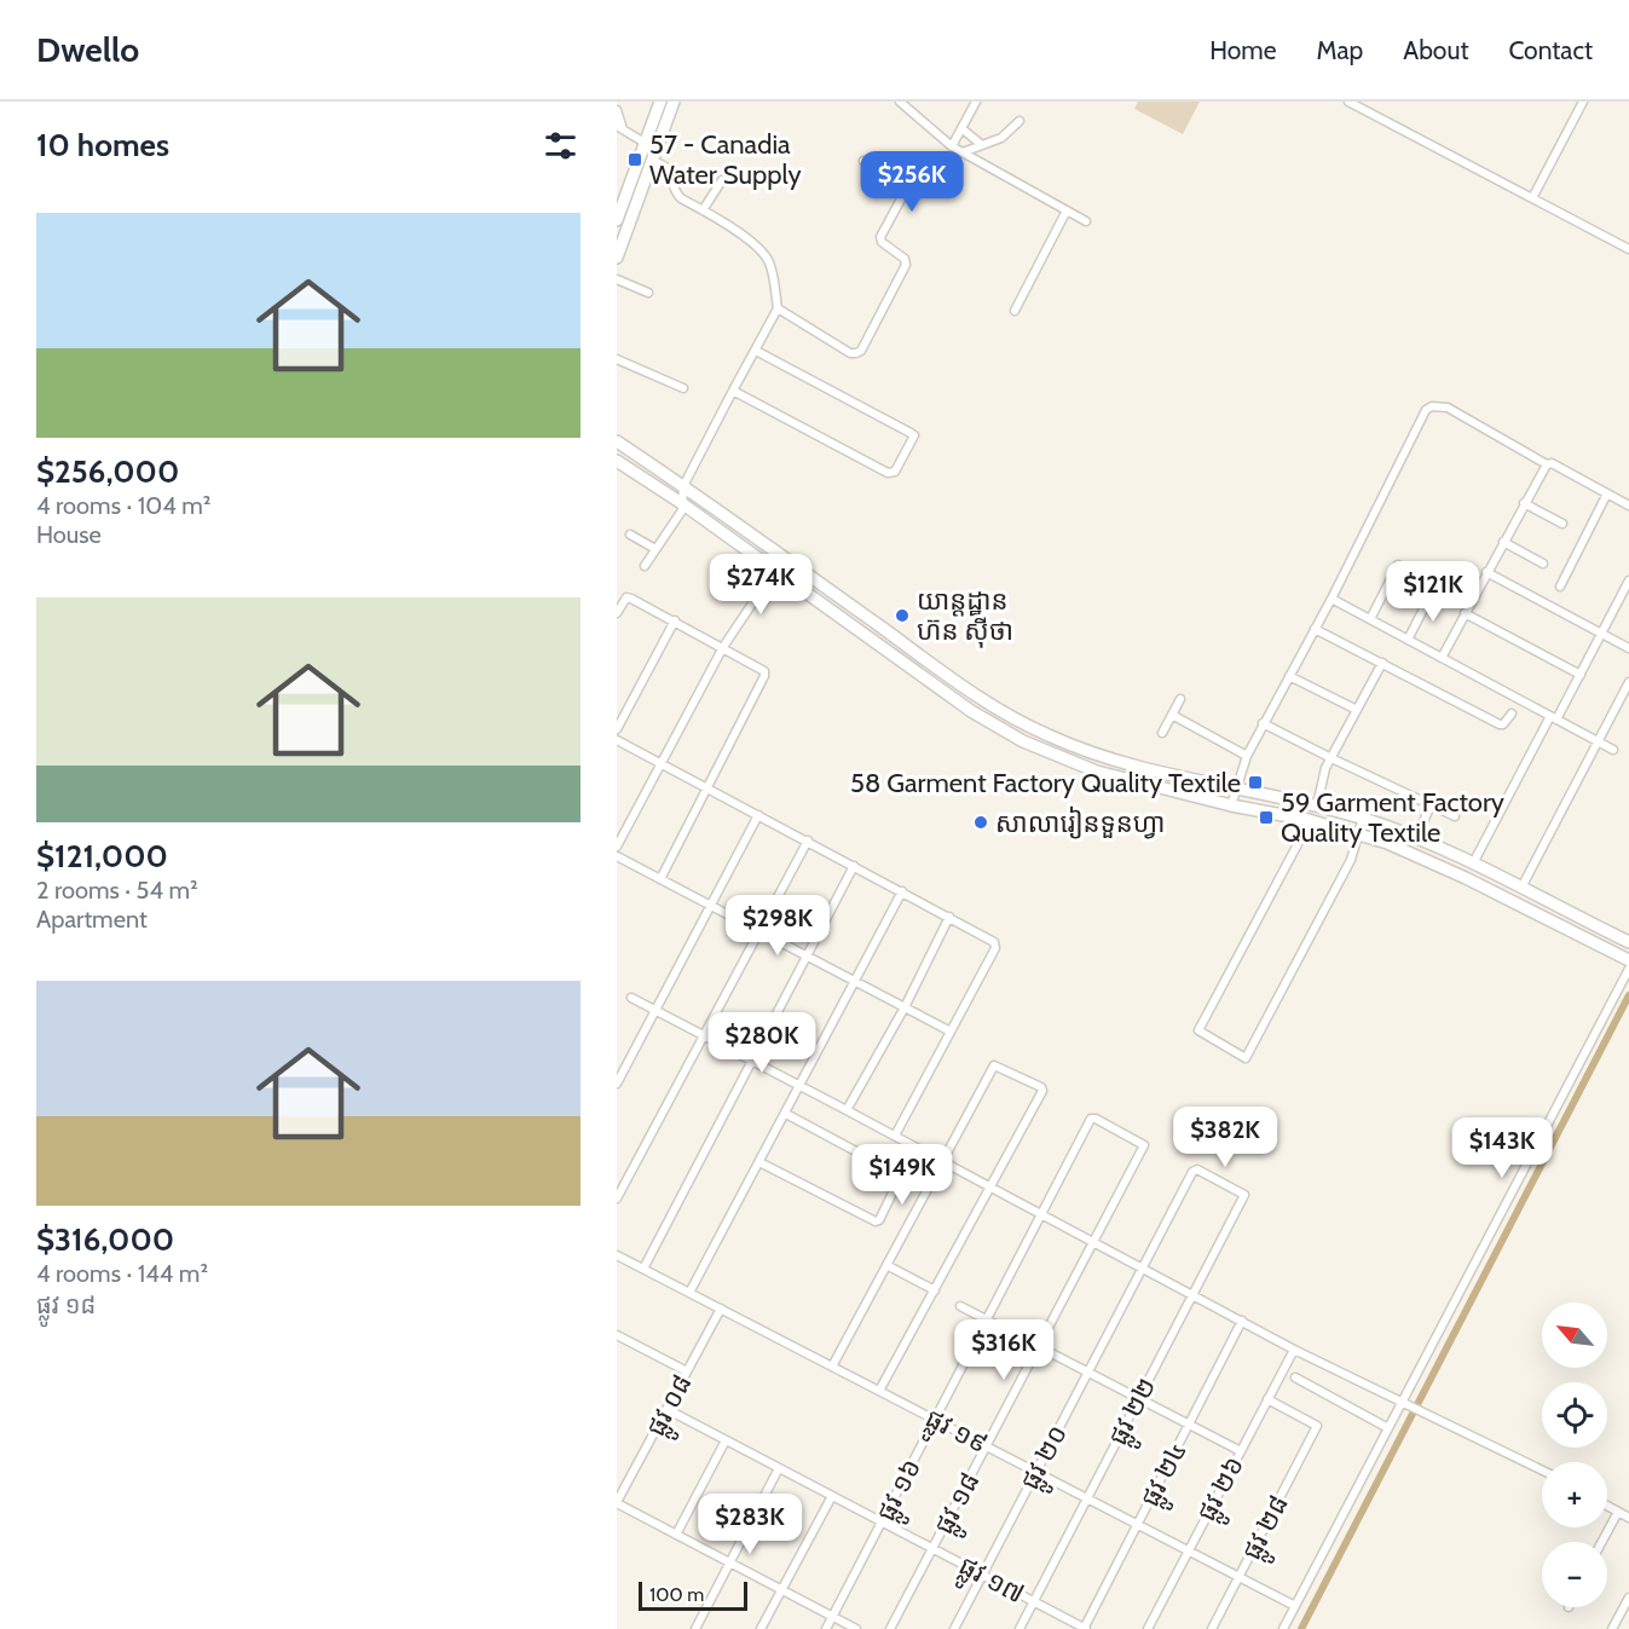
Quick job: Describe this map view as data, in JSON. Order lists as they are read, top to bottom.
{
  "streets": {
    "street": [
      "ផ្លូវ ០៨",
      "ផ្លូវ ២២",
      "ផ្លូវ ១៩",
      "ផ្លូវ ២០",
      "ផ្លូវ ២៤",
      "ផ្លូវ ២៦",
      "ផ្លូវ ១៦",
      "ផ្លូវ ១៨",
      "ផ្លូវ ២៨",
      "ផ្លូវ ១៧"
    ]
  },
  "crossings": [
    ["ផ្លូវ ០៨", "ផ្លូវ ១៩"],
    ["ផ្លូវ ០៨", "ផ្លូវ ១៧"],
    ["ផ្លូវ ២២", "ផ្លូវ ១៩"],
    ["ផ្លូវ ២២", "ផ្លូវ ២០"],
    ["ផ្លូវ ២២", "ផ្លូវ ១៧"],
    ["ផ្លូវ ១៩", "ផ្លូវ ២០"],
    ["ផ្លូវ ១៩", "ផ្លូវ ២៤"],
    ["ផ្លូវ ១៩", "ផ្លូវ ២៦"],
    ["ផ្លូវ ១៩", "ផ្លូវ ១៦"],
    ["ផ្លូវ ១៩", "ផ្លូវ ១៨"],
    ["ផ្លូវ ១៩", "ផ្លូវ ២៨"],
    ["ផ្លូវ ២០", "ផ្លូវ ១៧"],
    ["ផ្លូវ ២៤", "ផ្លូវ ១៧"],
    ["ផ្លូវ ២៦", "ផ្លូវ ២៨"],
    ["ផ្លូវ ១៦", "ផ្លូវ ១៨"],
    ["ផ្លូវ ១៦", "ផ្លូវ ១៧"],
    ["ផ្លូវ ១៨", "ផ្លូវ ១៧"]
  ],
  "places": {
    "transit": ["57 - Canadia Water Supply", "58 Garment Factory Quality Textile", "59 Garment Factory Quality Textile"],
    "other": ["យាន្ដដ្ឋាន ហ៊ន ស៊ីថា", "សាលារៀនទួនហ្វា"]
  },
  "scale_bar": "100 m",
  "north": "top left",
  "page": {
    "header": "Dwello",
    "nav": [
      "Home",
      "Map",
      "About",
      "Contact"
    ],
    "heading": "10 homes",
    "price": [
      "$256K",
      "$274K",
      "$121K",
      "$298K",
      "$280K",
      "$382K",
      "$143K",
      "$149K",
      "$316K",
      "$283K"
    ],
    "list": [
      {
        "name": "$256,000",
        "note": "4 rooms · 104 m² · House"
      },
      {
        "name": "$121,000",
        "note": "2 rooms · 54 m² · Apartment"
      },
      {
        "name": "$316,000",
        "note": "4 rooms · 144 m² · ផ្លូវ ១៨"
      }
    ],
    "map_buttons": ["+", "−"],
    "scale": "100 m"
  }
}
